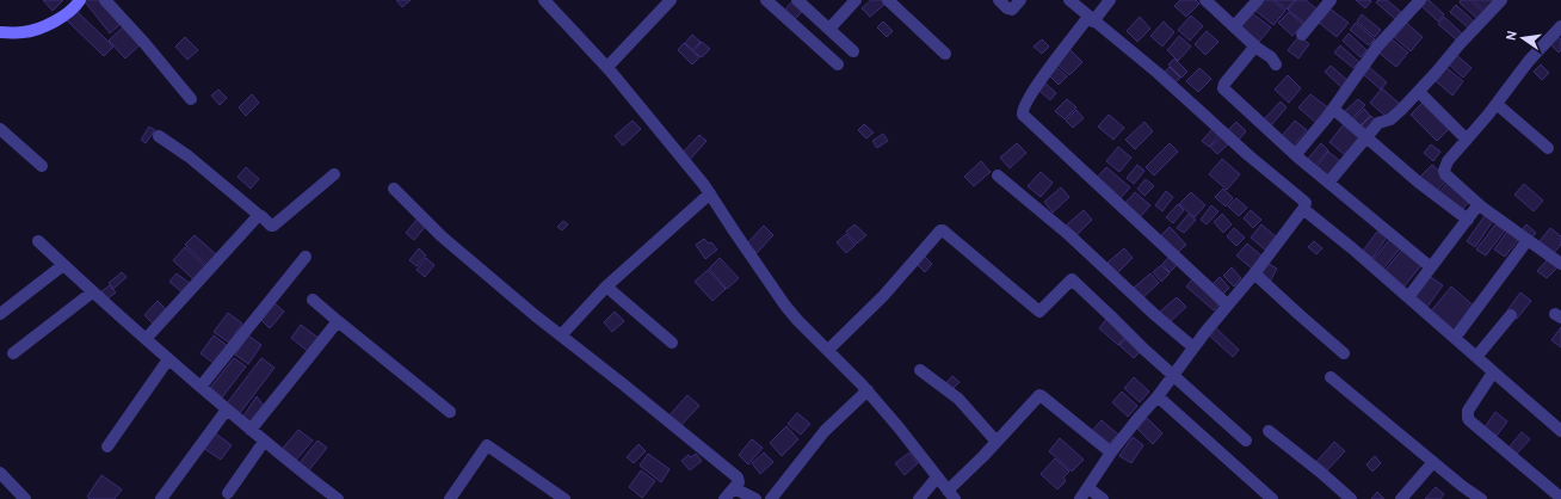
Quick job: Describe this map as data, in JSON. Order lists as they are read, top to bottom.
{
  "north": "left"
}
